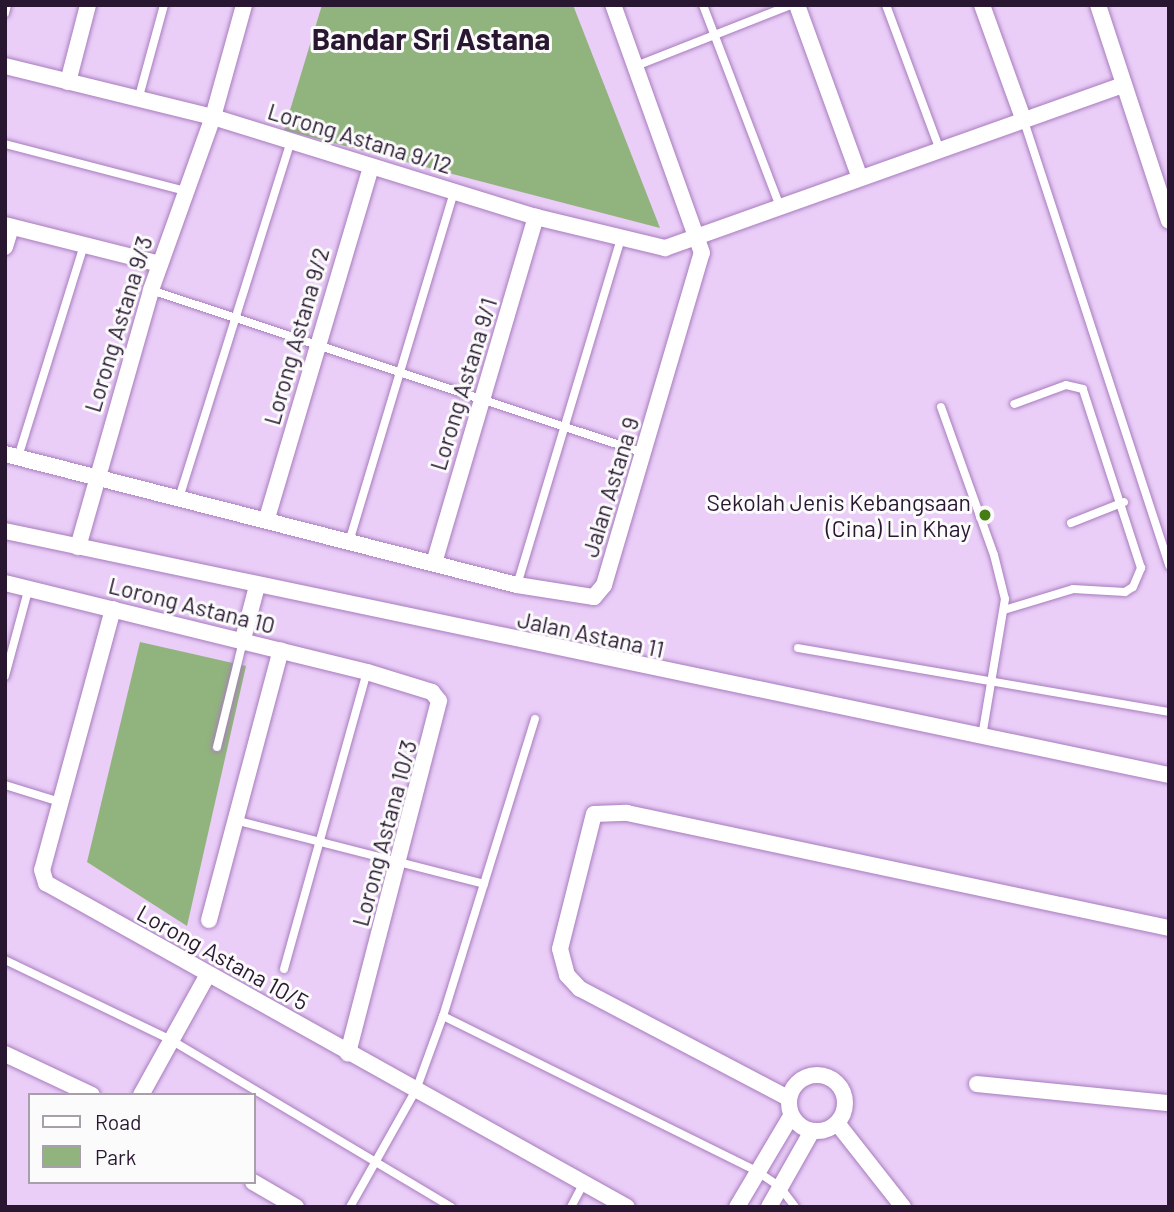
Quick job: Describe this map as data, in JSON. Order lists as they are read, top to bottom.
{
  "streets": {
    "street": [
      "Lorong Astana 9/12",
      "Lorong Astana 9/3",
      "Lorong Astana 9/2",
      "Lorong Astana 9/1",
      "Jalan Astana 9",
      "Lorong Astana 10",
      "Jalan Astana 11",
      "Lorong Astana 10/3",
      "Lorong Astana 10/5"
    ]
  },
  "crossings": [
    ["Lorong Astana 9/12", "Lorong Astana 9/3"],
    ["Lorong Astana 9/12", "Lorong Astana 9/2"],
    ["Lorong Astana 9/12", "Lorong Astana 9/1"],
    ["Lorong Astana 9/12", "Jalan Astana 9"],
    ["Lorong Astana 9/3", "Jalan Astana 9"],
    ["Lorong Astana 9/3", "Jalan Astana 11"],
    ["Lorong Astana 9/2", "Jalan Astana 9"],
    ["Lorong Astana 9/1", "Jalan Astana 9"],
    ["Lorong Astana 10", "Lorong Astana 10/3"],
    ["Lorong Astana 10", "Lorong Astana 10/5"],
    ["Lorong Astana 10/3", "Lorong Astana 10/5"]
  ],
  "districts": ["Bandar Sri Astana"],
  "places": ["Sekolah Jenis Kebangsaan (Cina) Lin Khay"],
  "legend": ["Road", "Park"]
}
